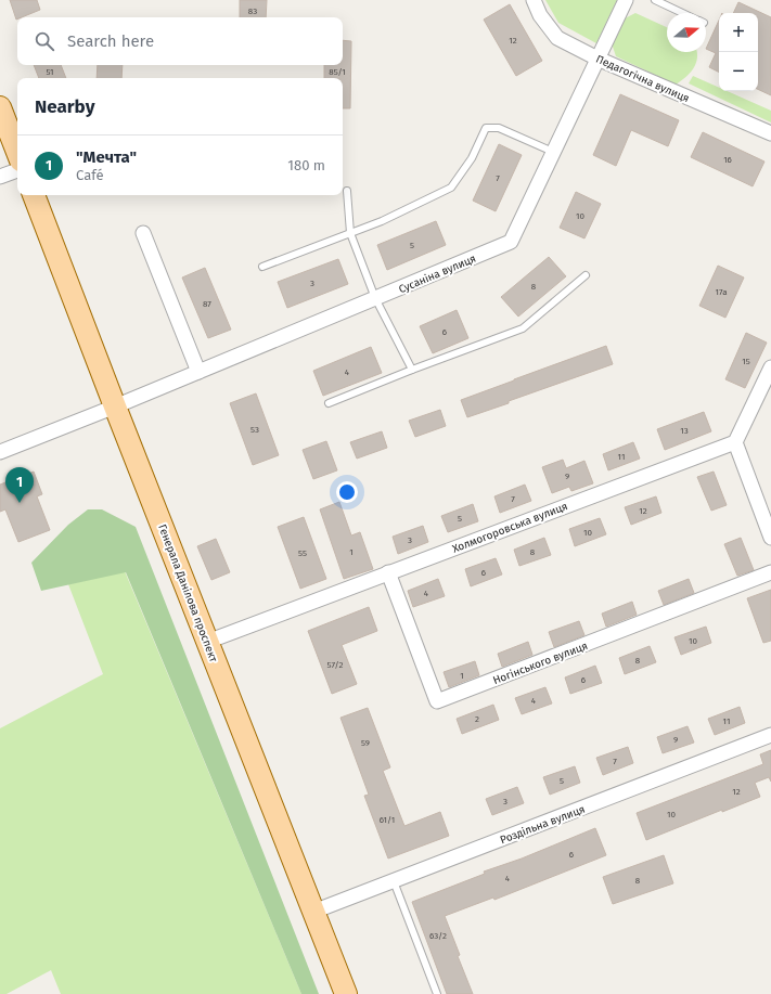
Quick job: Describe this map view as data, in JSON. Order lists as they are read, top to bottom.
{
  "streets": {
    "main road": ["Генерала Данілова проспект"],
    "street": [
      "Педагогічна вулиця",
      "Сусаніна вулиця",
      "Холмогоровська вулиця",
      "Ногінського вулиця",
      "Роздільна вулиця"
    ]
  },
  "crossings": [
    ["Педагогічна вулиця", "Сусаніна вулиця"],
    ["Сусаніна вулиця", "Генерала Данілова проспект"],
    ["Холмогоровська вулиця", "Генерала Данілова проспект"],
    ["Холмогоровська вулиця", "Ногінського вулиця"],
    ["Генерала Данілова проспект", "Роздільна вулиця"]
  ],
  "house_numbers": [
    "83",
    "12",
    "51",
    "85/1",
    "16",
    "7",
    "10",
    "5",
    "3",
    "8",
    "17а",
    "87",
    "6",
    "15",
    "4",
    "53",
    "13",
    "11",
    "9",
    "7",
    "12",
    "5",
    "10",
    "3",
    "1",
    "8",
    "55",
    "6",
    "4",
    "10",
    "8",
    "57/2",
    "1",
    "6",
    "4",
    "2",
    "11",
    "9",
    "59",
    "7",
    "5",
    "12",
    "3",
    "10",
    "61/1",
    "6",
    "4",
    "8",
    "63/2"
  ],
  "north": "right",
  "page": {
    "map_buttons": ["+", "−"],
    "search": "Search here",
    "heading": "Nearby",
    "list": [
      {
        "mark": "1",
        "name": "\"Мечта\"",
        "note": "Café",
        "value": "180 m"
      }
    ],
    "pins": "1"
  }
}
